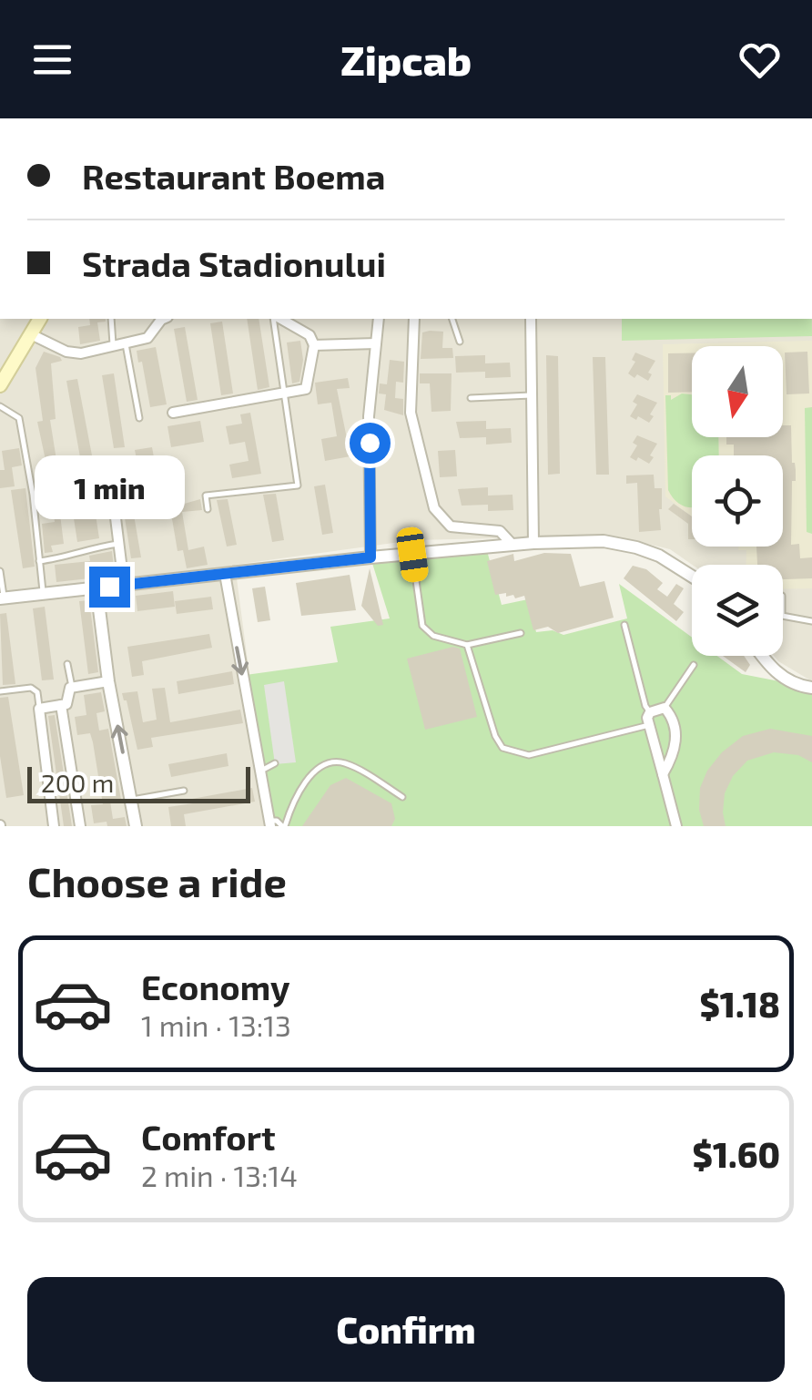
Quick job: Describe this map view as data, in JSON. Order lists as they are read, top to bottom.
{
  "scale_bar": "200 m",
  "north": "bottom",
  "page": {
    "header": "Zipcab",
    "banner": ["Restaurant Boema", "Strada Stadionului"],
    "bubble": "1 min",
    "scale": "200 m",
    "heading": "Choose a ride",
    "list": [
      {
        "name": "Economy",
        "note": "1 min · 13:13",
        "value": "$1.18"
      },
      {
        "name": "Comfort",
        "note": "2 min · 13:14",
        "value": "$1.60"
      }
    ],
    "buttons": "Confirm"
  }
}
